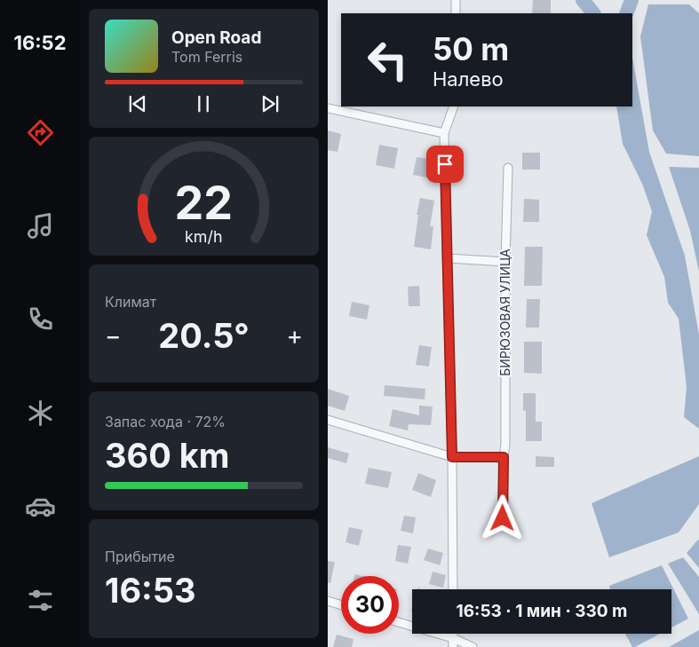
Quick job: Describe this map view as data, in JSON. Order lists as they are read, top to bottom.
{
  "streets": {
    "street": ["БИРЮЗОВАЯ УЛИЦА"]
  },
  "page": {
    "tabs": "16:52",
    "turn": ["50 m", "Налево"],
    "song": ["Open Road", "Tom Ferris"],
    "tile": [
      "Климат",
      ["Запас хода · 72%", "360 km"],
      ["Прибытие", "16:53"]
    ],
    "heat": ["−", "20.5°", "+"],
    "limit": "30",
    "trip": "16:53 · 1 мин · 330 m",
    "gauge": ["22", "km/h"]
  }
}
